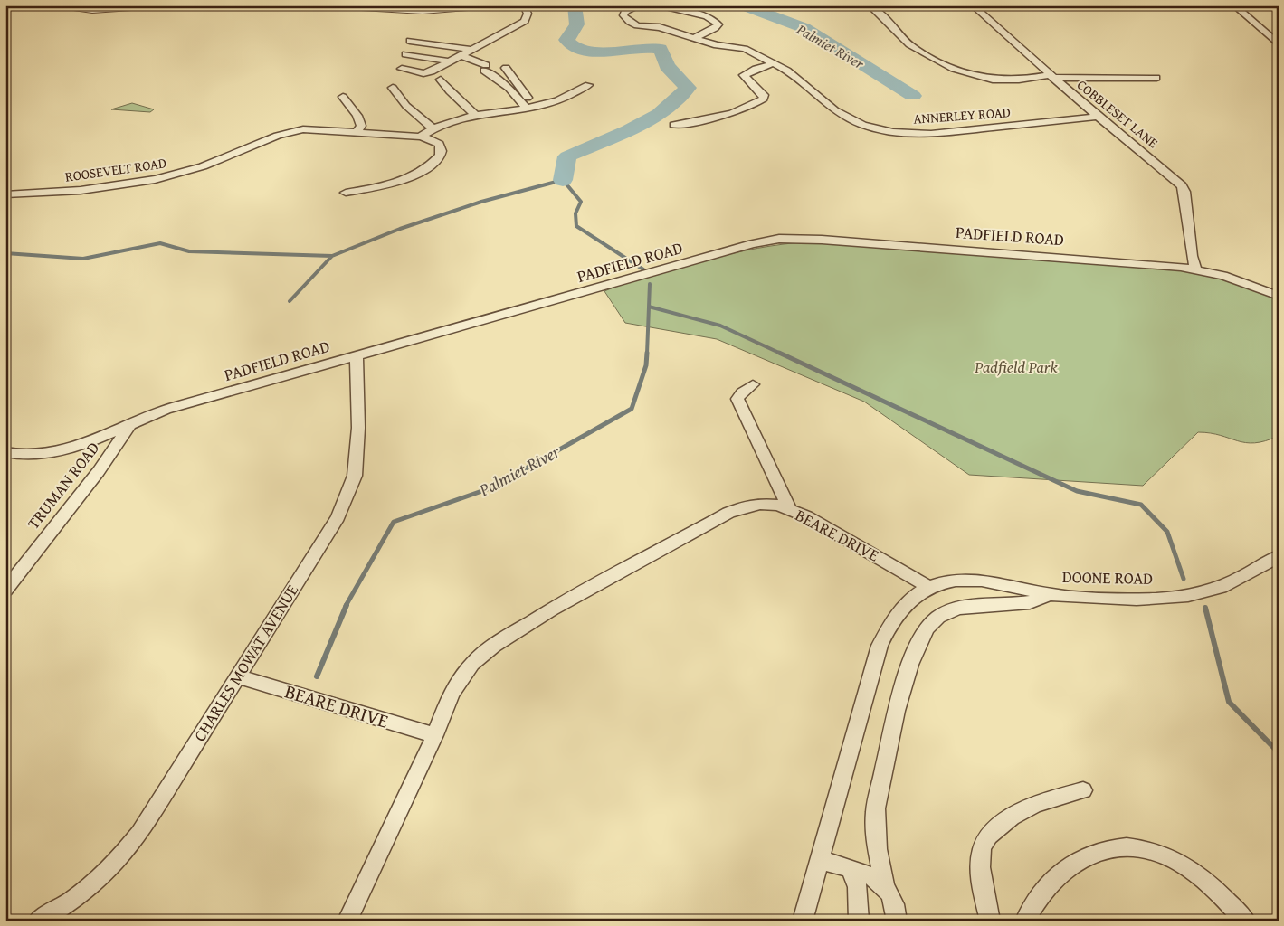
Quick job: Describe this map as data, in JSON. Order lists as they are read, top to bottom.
{
  "streets": {
    "street": [
      "COBBLESET LANE",
      "ANNERLEY ROAD",
      "ROOSEVELT ROAD",
      "PADFIELD ROAD",
      "TRUMAN ROAD",
      "BEARE DRIVE",
      "DOONE ROAD",
      "CHARLES MOWAT AVENUE"
    ]
  },
  "crossings": [
    ["COBBLESET LANE", "ANNERLEY ROAD"],
    ["COBBLESET LANE", "PADFIELD ROAD"],
    ["PADFIELD ROAD", "TRUMAN ROAD"],
    ["PADFIELD ROAD", "CHARLES MOWAT AVENUE"],
    ["BEARE DRIVE", "DOONE ROAD"],
    ["BEARE DRIVE", "CHARLES MOWAT AVENUE"]
  ],
  "water": ["Palmiet River"],
  "parks": ["Padfield Park"]
}
